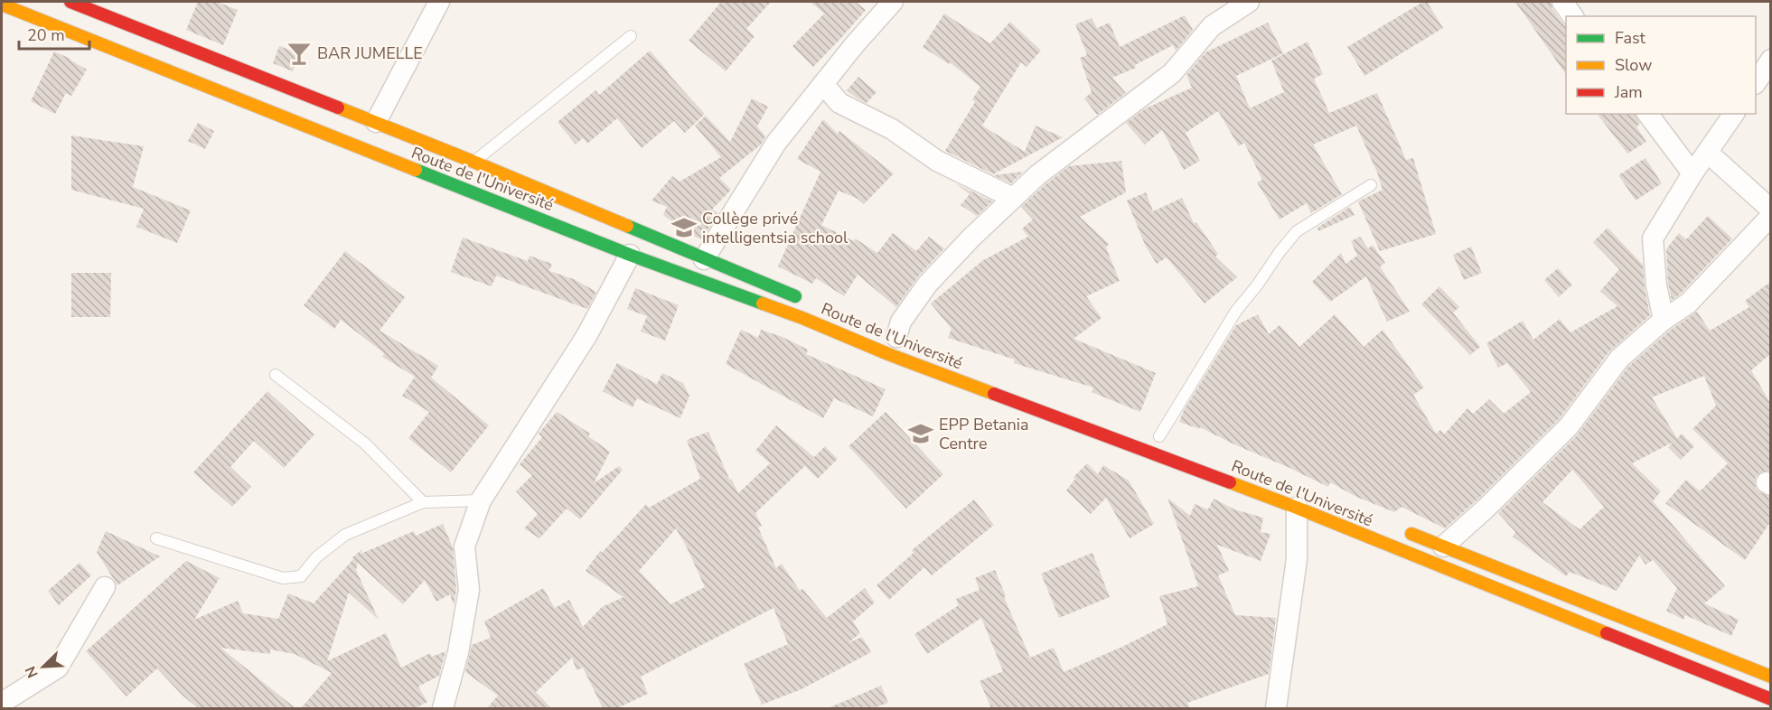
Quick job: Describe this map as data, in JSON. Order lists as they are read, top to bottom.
{
  "streets": {
    "main road": ["Route de l'Université"]
  },
  "places": {
    "bar": ["BAR JUMELLE"],
    "school or university": ["Collège privé intelligentsia school", "EPP Betania Centre"]
  },
  "legend": ["Fast", "Slow", "Jam"],
  "scale_bar": "20 m",
  "north": "bottom left"
}
